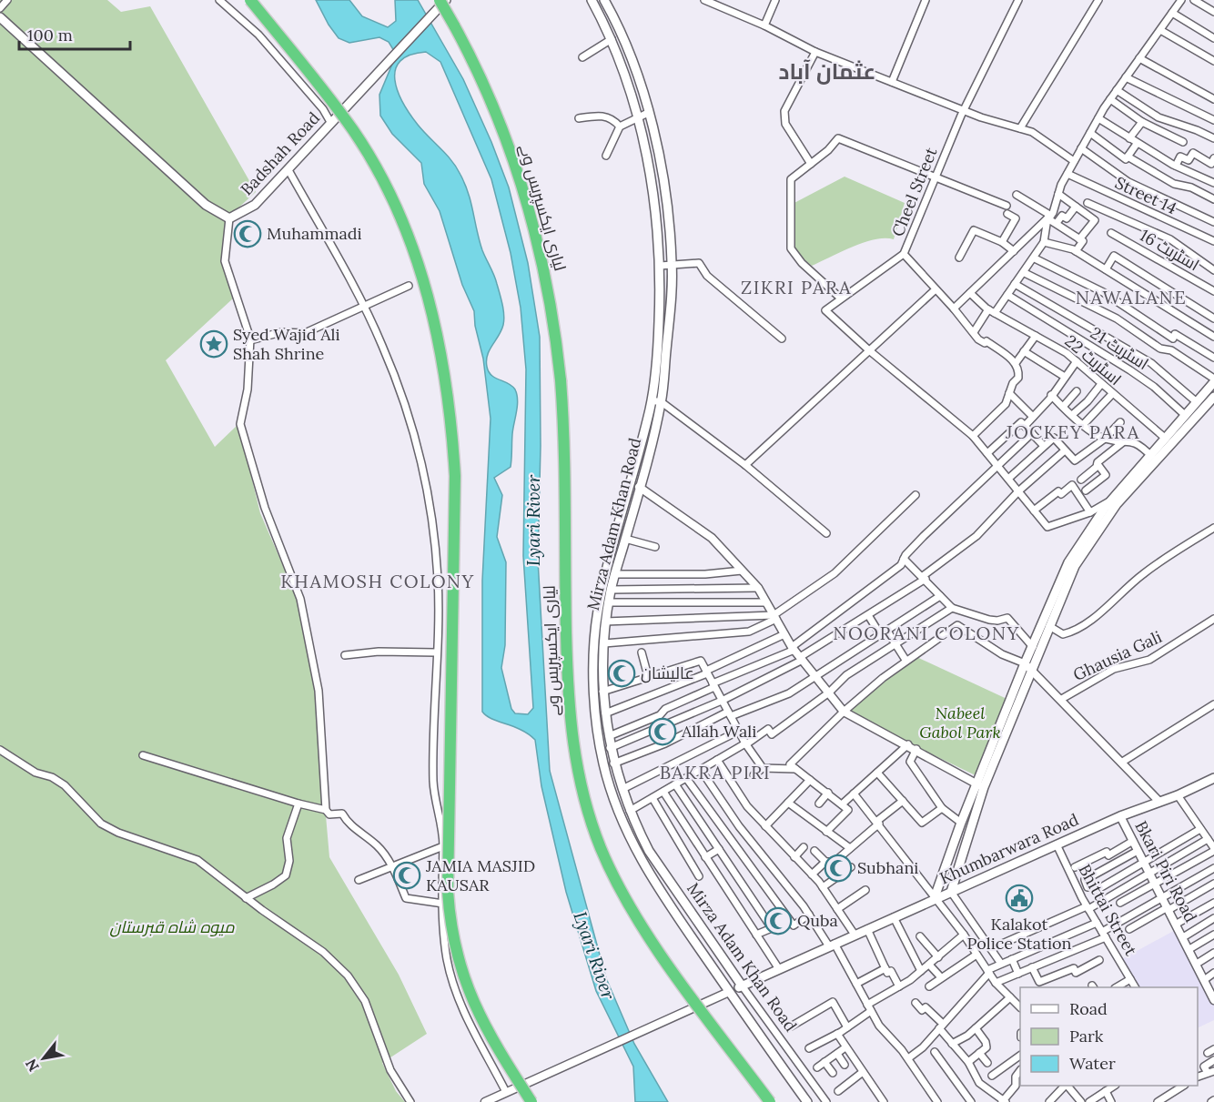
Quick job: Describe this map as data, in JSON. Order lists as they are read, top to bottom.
{
  "streets": {
    "highway": ["لیاری ایکسپریس وے"],
    "main road": ["Badshah Road", "Mirza Adam Khan Road", "Khumbarwara Road"],
    "street": [
      "Cheel Street",
      "Street 14",
      "اسٹریٹ 16",
      "اسٹریٹ 21",
      "اسٹریٹ 22",
      "Ghausia Gali",
      "Bkari Piri Road",
      "Bhittai Street"
    ]
  },
  "crossings": [
    ["Mirza Adam Khan Road", "Khumbarwara Road"],
    ["Khumbarwara Road", "Bkari Piri Road"],
    ["Khumbarwara Road", "Bhittai Street"]
  ],
  "districts": [
    "عثمان آباد",
    "ZIKRI PARA",
    "NAWALANE",
    "JOCKEY PARA",
    "KHAMOSH COLONY",
    "NOORANI COLONY",
    "BAKRA PIRI"
  ],
  "water": ["Lyari River"],
  "parks": ["Nabeel Gabol Park", "میوہ شاہ قبرستان"],
  "places": {
    "mosque": [
      "Muhammadi",
      "عالیشان",
      "Allah Wali",
      "Subhani",
      "JAMIA MASJID KAUSAR",
      "Quba"
    ],
    "place": ["Syed Wajid Ali Shah Shrine"],
    "public building": ["Kalakot Police Station"]
  },
  "legend": ["Road", "Park", "Water"],
  "scale_bar": "100 m",
  "north": "bottom left"
}
